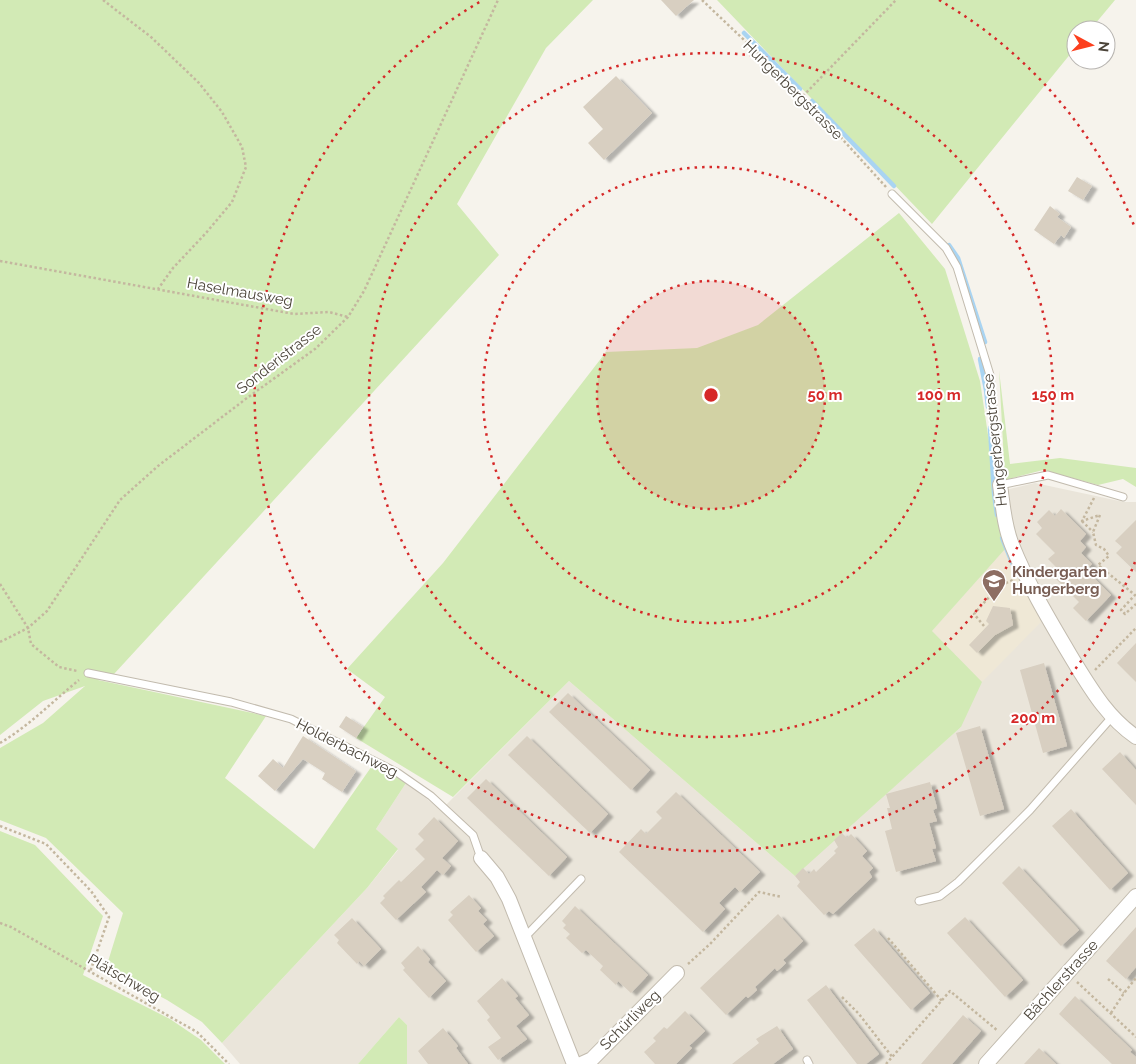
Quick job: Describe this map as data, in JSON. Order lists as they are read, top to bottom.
{
  "streets": {
    "street": [
      "Hungerbergstrasse",
      "Holderbachweg",
      "Bächlerstrasse",
      "Schürliweg"
    ],
    "path": ["Haselmausweg", "Sonderistrasse", "Plätschweg"]
  },
  "crossings": [
    ["Haselmausweg", "Sonderistrasse"]
  ],
  "places": {
    "school or university": ["Kindergarten Hungerberg"]
  },
  "north": "right",
  "rings": [
    "50 m",
    "100 m",
    "150 m",
    "200 m"
  ]
}
